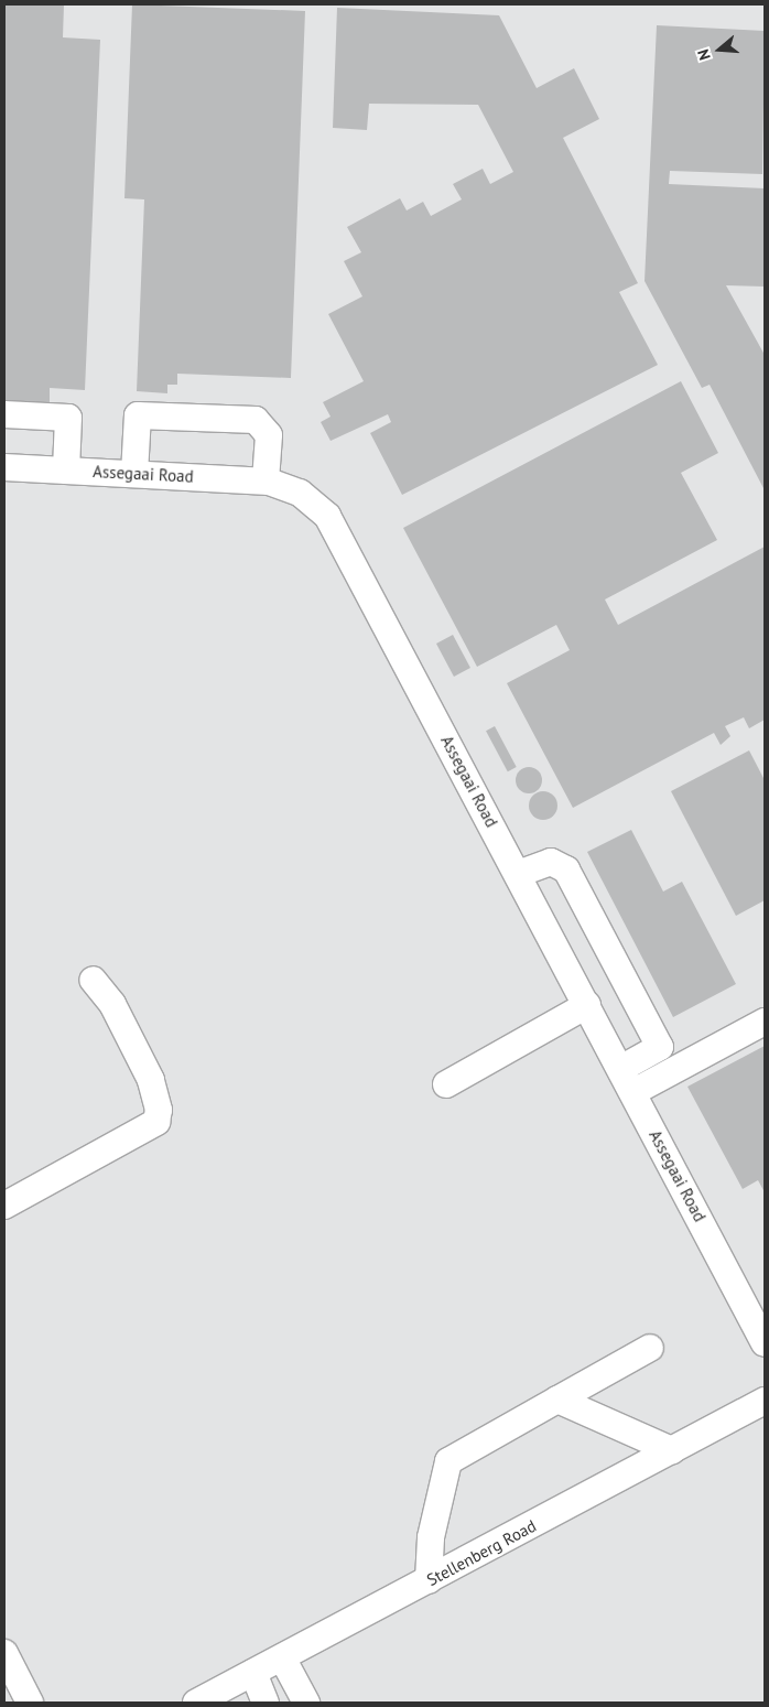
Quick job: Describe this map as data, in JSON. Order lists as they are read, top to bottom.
{
  "streets": {
    "street": ["Assegaai Road", "Stellenberg Road"]
  },
  "north": "left"
}
